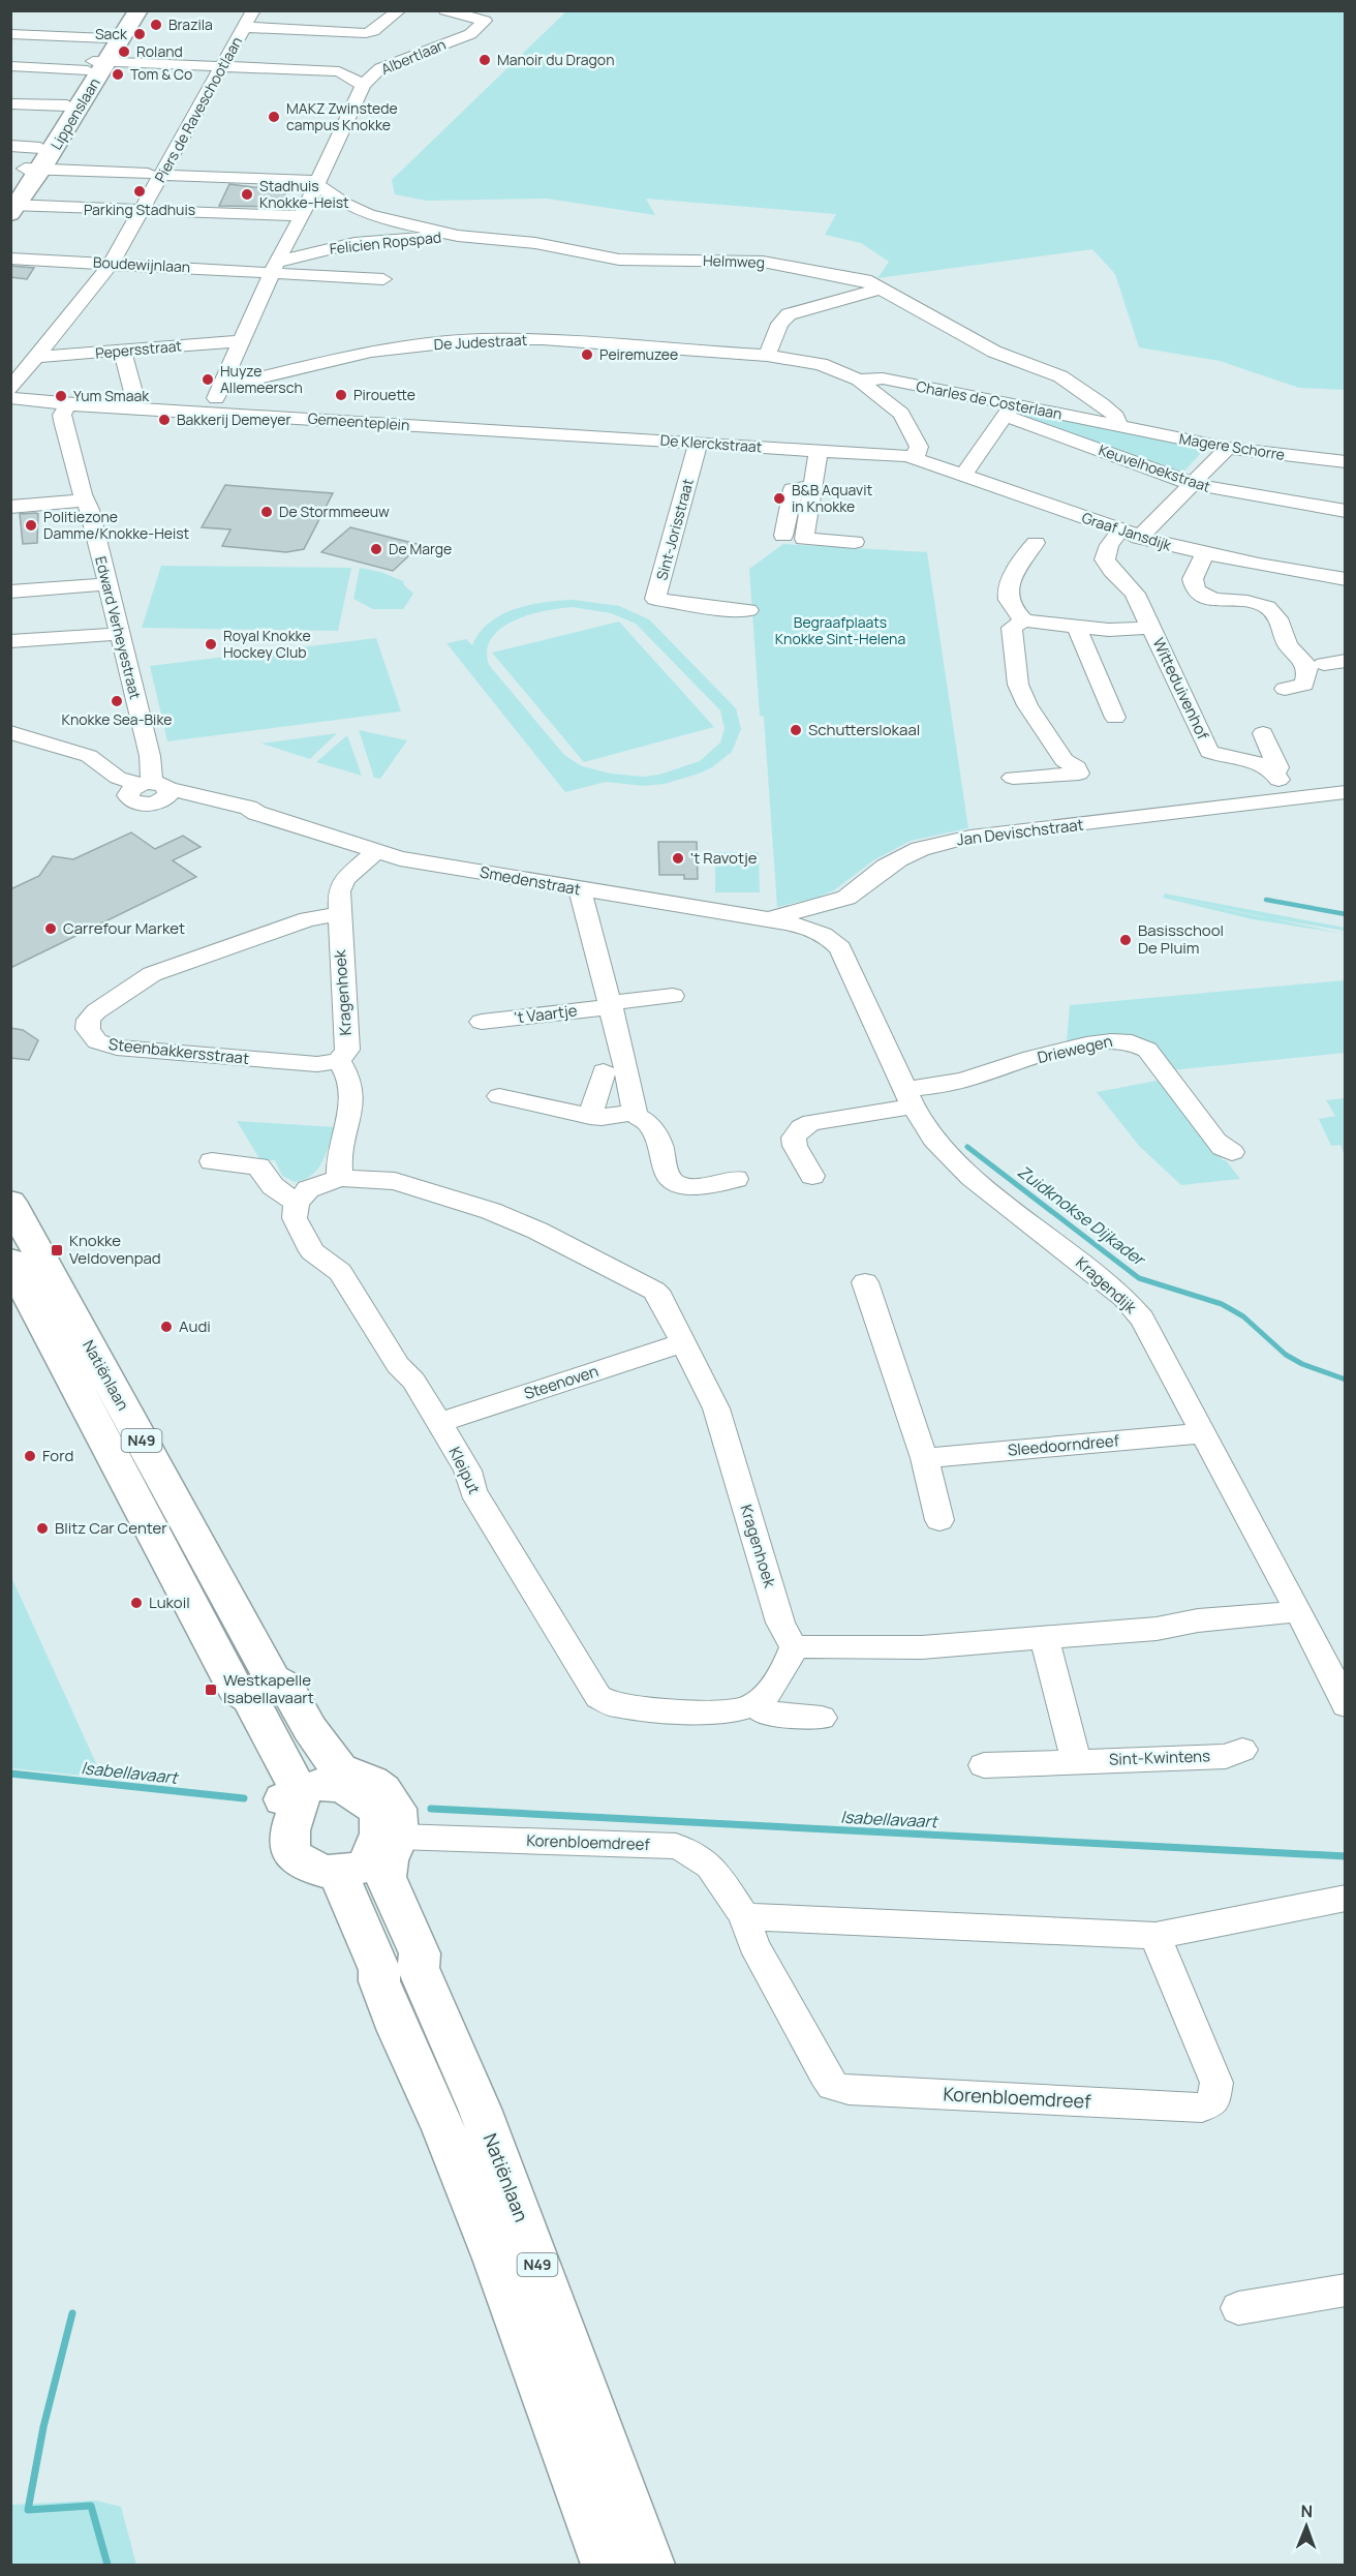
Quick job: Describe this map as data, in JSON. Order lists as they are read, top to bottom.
{
  "streets": {
    "main road": ["Lippenslaan", "Natiënlaan", "N49"],
    "street": [
      "Albertlaan",
      "Piers de Raveschootlaan",
      "Felicien Ropspad",
      "Helmweg",
      "Boudewijnlaan",
      "De Judestraat",
      "Pepersstraat",
      "Charles de Costerlaan",
      "Gemeenteplein",
      "De Klerckstraat",
      "Magere Schorre",
      "Keuvelhoekstraat",
      "Sint-Jorisstraat",
      "Graaf Jansdijk",
      "Edward Verheyestraat",
      "Witteduivenhof",
      "Jan Devischstraat",
      "Smedenstraat",
      "Kragenhoek",
      "'t Vaartje",
      "Driewegen",
      "Steenbakkersstraat",
      "Kragendijk",
      "Steenoven",
      "Sleedoorndreef",
      "Kleiput",
      "Sint-Kwintens",
      "Korenbloemdreef"
    ]
  },
  "crossings": [
    ["Albertlaan", "Felicien Ropspad"],
    ["Albertlaan", "Helmweg"],
    ["Albertlaan", "Boudewijnlaan"],
    ["Albertlaan", "De Judestraat"],
    ["Albertlaan", "Pepersstraat"],
    ["Piers de Raveschootlaan", "Boudewijnlaan"],
    ["Piers de Raveschootlaan", "Pepersstraat"],
    ["Felicien Ropspad", "Helmweg"],
    ["Felicien Ropspad", "Boudewijnlaan"],
    ["Helmweg", "Charles de Costerlaan"],
    ["Helmweg", "Magere Schorre"],
    ["De Judestraat", "Charles de Costerlaan"],
    ["De Judestraat", "De Klerckstraat"],
    ["De Judestraat", "Graaf Jansdijk"],
    ["Charles de Costerlaan", "Magere Schorre"],
    ["Charles de Costerlaan", "Keuvelhoekstraat"],
    ["Gemeenteplein", "De Klerckstraat"],
    ["Gemeenteplein", "Edward Verheyestraat"],
    ["De Klerckstraat", "Sint-Jorisstraat"],
    ["De Klerckstraat", "Graaf Jansdijk"],
    ["Graaf Jansdijk", "Witteduivenhof"],
    ["Edward Verheyestraat", "Smedenstraat"],
    ["Jan Devischstraat", "Smedenstraat"],
    ["Smedenstraat", "Kragenhoek"],
    ["Smedenstraat", "Kragendijk"],
    ["Kragenhoek", "Steenbakkersstraat"],
    ["Kragenhoek", "Steenoven"],
    ["Kragenhoek", "Kleiput"],
    ["Driewegen", "Kragendijk"],
    ["Kragendijk", "Sleedoorndreef"],
    ["Natiënlaan", "Korenbloemdreef"],
    ["Steenoven", "Kleiput"]
  ],
  "water": ["Zuidknokse Dijkader", "Isabellavaart"],
  "parks": ["Begraafplaats Knokke Sint-Helena"],
  "places": {
    "other": [
      "Brazila",
      "Sack",
      "Roland",
      "Manoir du Dragon",
      "Tom & Co",
      "MAKZ Zwinstede campus Knokke",
      "Parking Stadhuis",
      "Stadhuis Knokke-Heist",
      "Peiremuzee",
      "Huyze Allemeersch",
      "Pirouette",
      "Yum Smaak",
      "Bakkerij Demeyer",
      "B&B Aquavit in Knokke",
      "De Stormmeeuw",
      "Politiezone Damme/Knokke-Heist",
      "De Marge",
      "Royal Knokke Hockey Club",
      "Knokke Sea-Bike",
      "Schutterslokaal",
      "'t Ravotje",
      "Carrefour Market",
      "Basisschool De Pluim",
      "Audi",
      "Ford",
      "Blitz Car Center",
      "Lukoil"
    ],
    "transit": ["Knokke Veldovenpad", "Westkapelle Isabellavaart"]
  },
  "north": "top"
}
